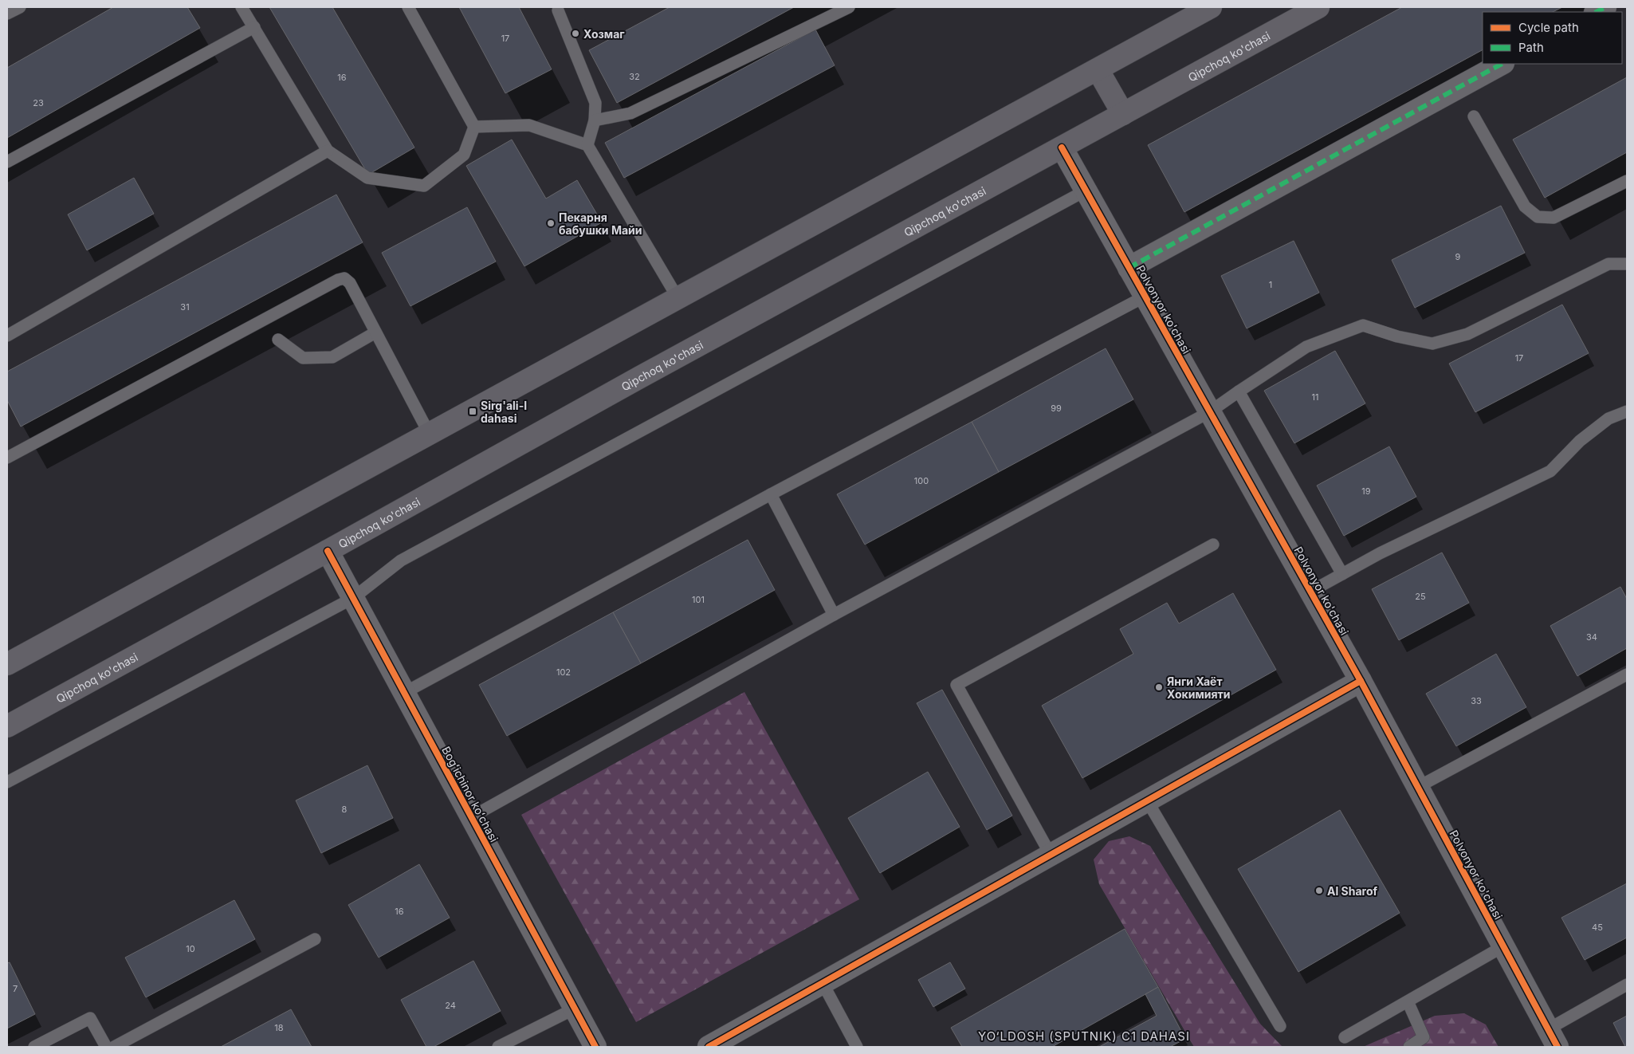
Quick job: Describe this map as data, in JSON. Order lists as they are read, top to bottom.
{
  "streets": {
    "main road": ["Qipchoq ko'chasi"],
    "street": ["Polvonyor ko'chasi", "Bogʻichinor koʻchasi"]
  },
  "crossings": [
    ["Qipchoq ko'chasi", "Polvonyor ko'chasi"],
    ["Qipchoq ko'chasi", "Bogʻichinor koʻchasi"]
  ],
  "districts": ["YO‘LDOSH (SPUTNIK) C1 DAHASI"],
  "places": {
    "other": [
      "Хозмаг",
      "Пекарня бабушки Майи",
      "Янги Хаёт Хокимияти",
      "Al Sharof"
    ],
    "transit": ["Sirg'ali-I dahasi"]
  },
  "house_numbers": [
    "17",
    "32",
    "16",
    "23",
    "9",
    "1",
    "31",
    "17",
    "11",
    "99",
    "100",
    "19",
    "25",
    "101",
    "34",
    "102",
    "33",
    "8",
    "16",
    "45",
    "10",
    "7",
    "24",
    "18"
  ],
  "legend": ["Cycle path", "Path"]
}
